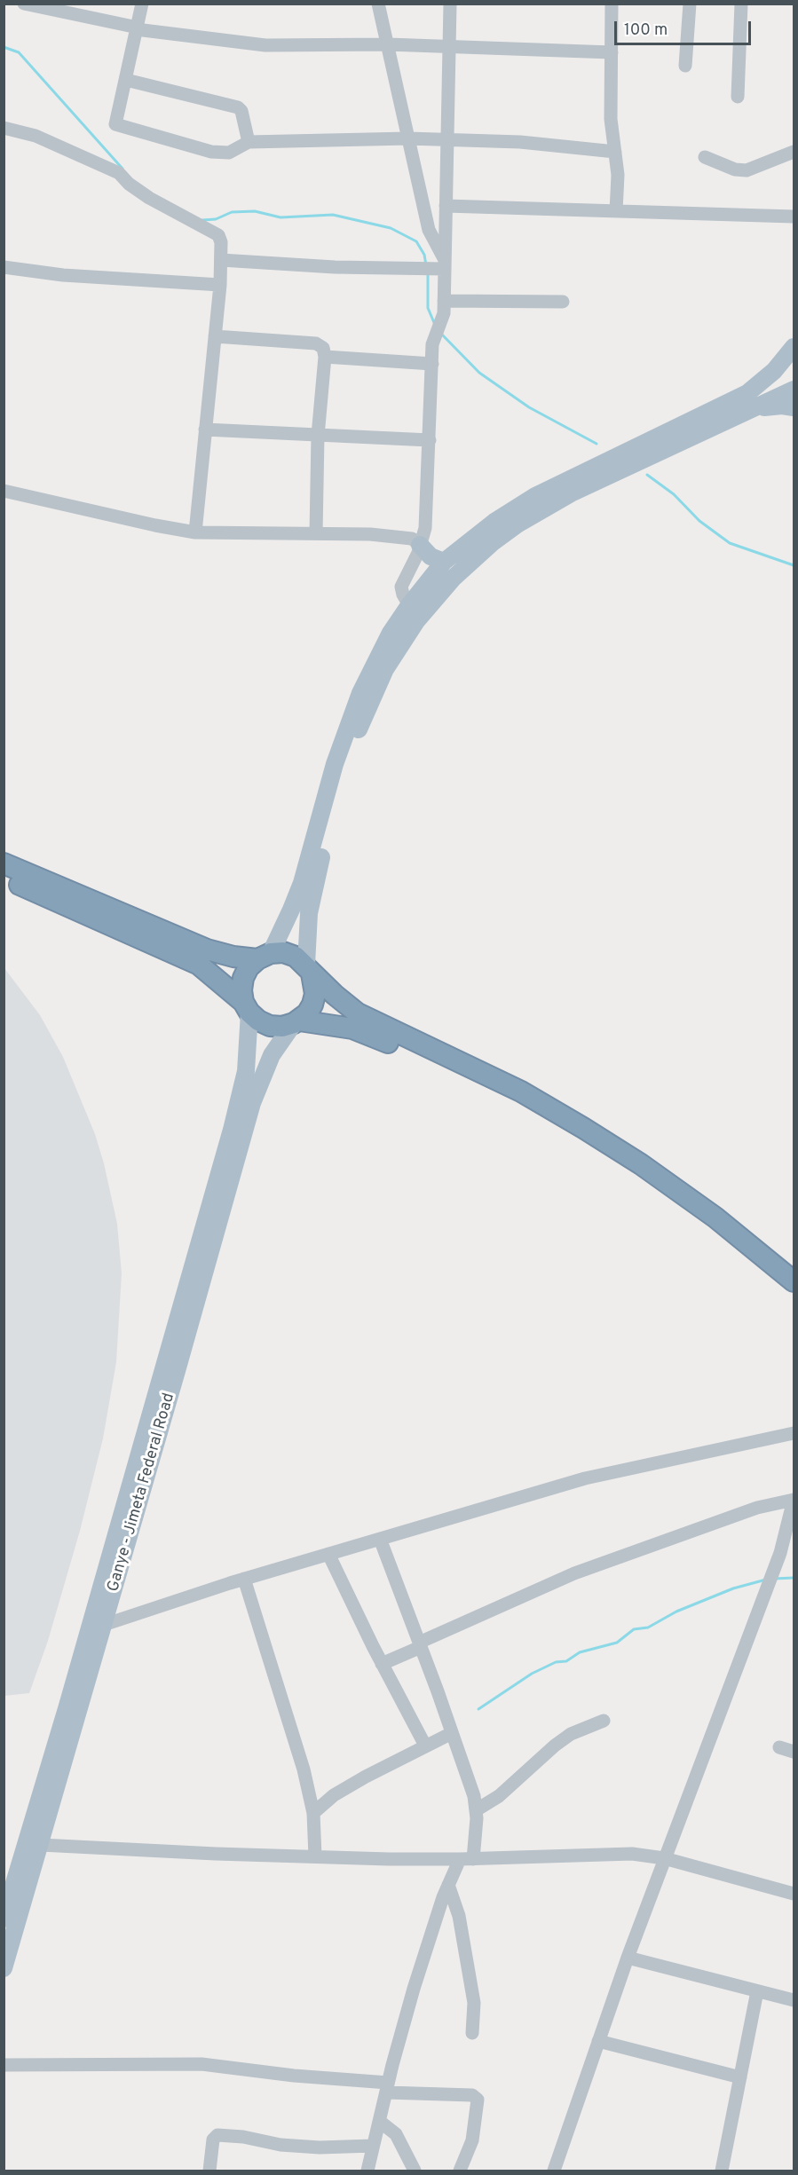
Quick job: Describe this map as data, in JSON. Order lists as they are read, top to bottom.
{
  "streets": {
    "main road": ["Ganye - Jimeta Federal Road"]
  },
  "scale_bar": "100 m"
}
